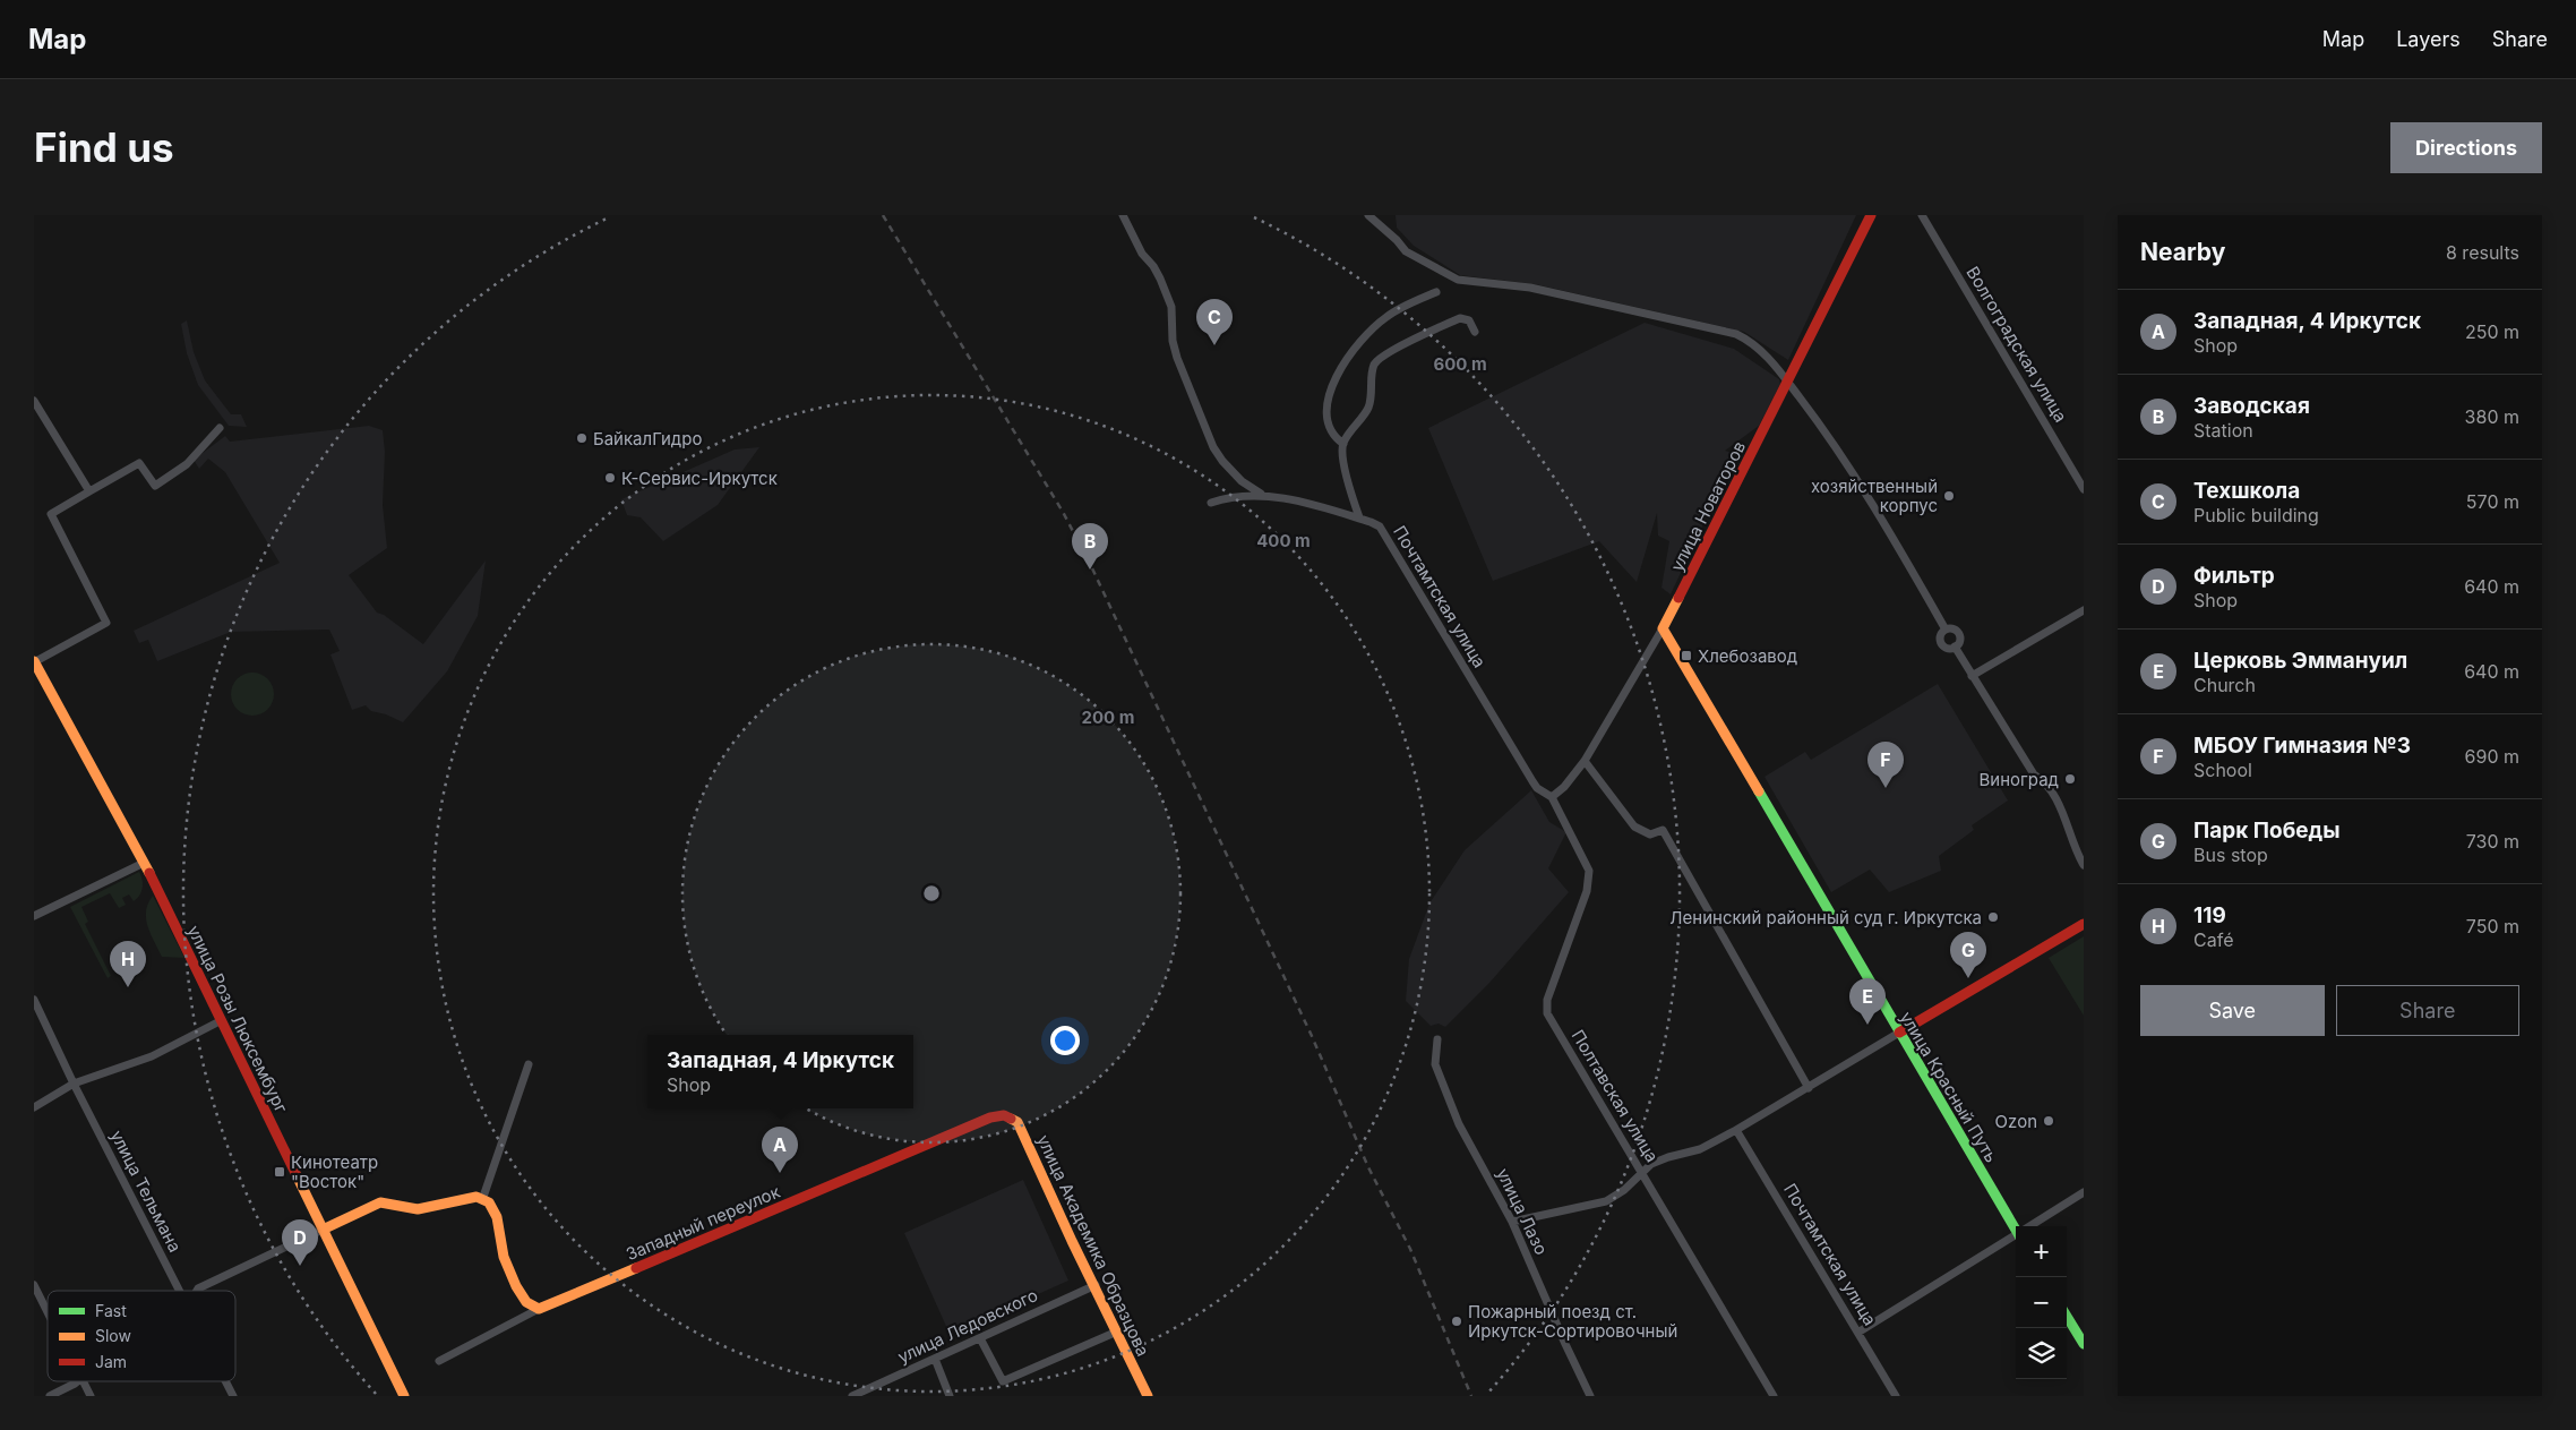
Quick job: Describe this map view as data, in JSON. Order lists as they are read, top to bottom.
{
  "streets": {
    "street": [
      "Волгоградская улица",
      "улица Новаторов",
      "Почтамтская улица",
      "улица Розы Люксембург",
      "улица Красный Путь",
      "Полтавская улица",
      "улица Тельмана",
      "улица Лазо",
      "Западный переулок",
      "улица Академика Образцова",
      "улица Ледовского"
    ]
  },
  "crossings": [
    ["улица Новаторов", "Почтамтская улица"],
    ["улица Новаторов", "улица Красный Путь"],
    ["улица Новаторов", "Полтавская улица"],
    ["Почтамтская улица", "Полтавская улица"],
    ["Западный переулок", "улица Академика Образцова"],
    ["улица Академика Образцова", "улица Ледовского"]
  ],
  "places": {
    "other": [
      "БайкалГидро",
      "К-Сервис-Иркутск",
      "хозяйственный корпус",
      "Виноград",
      "Ленинский районный суд г. Иркутска",
      "Ozon",
      "Пожарный поезд ст. Иркутск-Сортировочный"
    ],
    "transit": ["Хлебозавод", "Кинотеатр \"Восток\""]
  },
  "legend": ["Fast", "Slow", "Jam"],
  "page": {
    "header": "Map",
    "nav": ["Map", "Layers", "Share"],
    "buttons": [
      "Directions",
      ["Save", "Share"]
    ],
    "title": "Find us",
    "heading": ["Nearby", "8 results"],
    "list": [
      {
        "mark": "A",
        "name": "Западная, 4 Иркутск",
        "note": "Shop",
        "value": "250 m"
      },
      {
        "mark": "B",
        "name": "Заводская",
        "note": "Station",
        "value": "380 m"
      },
      {
        "mark": "C",
        "name": "Техшкола",
        "note": "Public building",
        "value": "570 m"
      },
      {
        "mark": "D",
        "name": "Фильтр",
        "note": "Shop",
        "value": "640 m"
      },
      {
        "mark": "E",
        "name": "Церковь Эммануил",
        "note": "Church",
        "value": "640 m"
      },
      {
        "mark": "F",
        "name": "МБОУ Гимназия №3",
        "note": "School",
        "value": "690 m"
      },
      {
        "mark": "G",
        "name": "Парк Победы",
        "note": "Bus stop",
        "value": "730 m"
      },
      {
        "mark": "H",
        "name": "119",
        "note": "Café",
        "value": "750 m"
      }
    ],
    "pins": [
      "C",
      "B",
      "F",
      "G",
      "H",
      "E",
      "A",
      "D"
    ],
    "popup": ["Западная, 4 Иркутск", "Shop"],
    "map_buttons": ["+", "−"]
  },
  "rings": ["600 m", "400 m", "200 m"]
}
